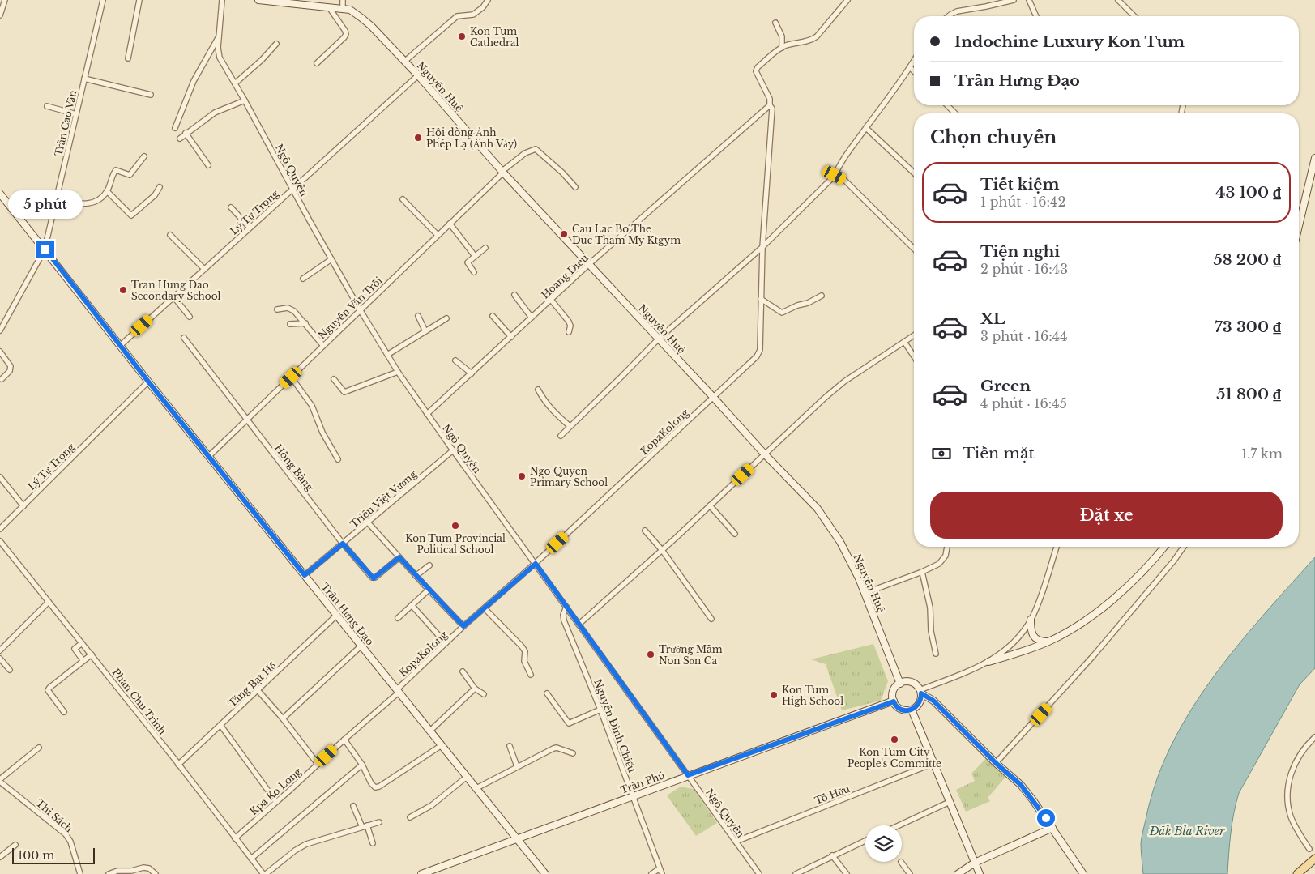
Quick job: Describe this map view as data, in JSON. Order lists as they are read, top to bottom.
{
  "streets": {
    "street": [
      "Nguyễn Huệ",
      "Trần Cao Vân",
      "Ngô Quyền",
      "Lý Tự Trọng",
      "Hoang Dieu",
      "Nguyễn Văn Trỗi",
      "KopaKolong",
      "Hồng Bàng",
      "Triệu Việt Vương",
      "Trần Hưng Đạo",
      "Tăng Bạt Hổ",
      "Phan Chu Trinh",
      "Nguyễn Đình Chiểu",
      "Trần Phú",
      "Kpa Ko Long",
      "Tố Hữu",
      "Thi Sách"
    ]
  },
  "crossings": [
    ["Nguyễn Huệ", "Lý Tự Trọng"],
    ["Nguyễn Huệ", "Hoang Dieu"],
    ["Nguyễn Huệ", "Nguyễn Văn Trỗi"],
    ["Nguyễn Huệ", "KopaKolong"],
    ["Nguyễn Huệ", "Trần Phú"],
    ["Trần Cao Vân", "Trần Hưng Đạo"],
    ["Ngô Quyền", "Lý Tự Trọng"],
    ["Ngô Quyền", "Hoang Dieu"],
    ["Ngô Quyền", "Nguyễn Văn Trỗi"],
    ["Ngô Quyền", "KopaKolong"],
    ["Ngô Quyền", "Triệu Việt Vương"],
    ["Ngô Quyền", "Nguyễn Đình Chiểu"],
    ["Ngô Quyền", "Trần Phú"],
    ["Ngô Quyền", "Tố Hữu"],
    ["Lý Tự Trọng", "Trần Hưng Đạo"],
    ["Hoang Dieu", "KopaKolong"],
    ["Nguyễn Văn Trỗi", "Hồng Bàng"],
    ["Nguyễn Văn Trỗi", "Trần Hưng Đạo"],
    ["KopaKolong", "Trần Hưng Đạo"],
    ["KopaKolong", "Kpa Ko Long"],
    ["Hồng Bàng", "Triệu Việt Vương"],
    ["Triệu Việt Vương", "Trần Hưng Đạo"],
    ["Trần Hưng Đạo", "Tăng Bạt Hổ"],
    ["Trần Hưng Đạo", "Trần Phú"],
    ["Trần Hưng Đạo", "Kpa Ko Long"],
    ["Tăng Bạt Hổ", "Phan Chu Trinh"],
    ["Phan Chu Trinh", "Kpa Ko Long"],
    ["Nguyễn Đình Chiểu", "Trần Phú"]
  ],
  "water": ["Đăk Bla River"],
  "places": [
    "Kon Tum Cathedral",
    "Hội dòng Ảnh Phép Lạ (Ảnh Vảy)",
    "Cau Lac Bo The Duc Tham My Ktgym",
    "Tran Hung Dao Secondary School",
    "Ngo Quyen Primary School",
    "Kon Tum Provincial Political School",
    "Trường Mầm Non Sơn Ca",
    "Kon Tum High School",
    "Kon Tum City People's Committe"
  ],
  "scale_bar": "100 m",
  "page": {
    "banner": ["Indochine Luxury Kon Tum", "Trần Hưng Đạo"],
    "heading": "Chọn chuyến",
    "list": [
      {
        "name": "Tiết kiệm",
        "note": "1 phút · 16:42",
        "value": "43 100 ₫"
      },
      {
        "name": "Tiện nghi",
        "note": "2 phút · 16:43",
        "value": "58 200 ₫"
      },
      {
        "name": "XL",
        "note": "3 phút · 16:44",
        "value": "73 300 ₫"
      },
      {
        "name": "Green",
        "note": "4 phút · 16:45",
        "value": "51 800 ₫"
      }
    ],
    "bubble": "5 phút",
    "pay": ["Tiền mặt", "1.7 km"],
    "buttons": "Đặt xe",
    "scale": "100 m"
  }
}
